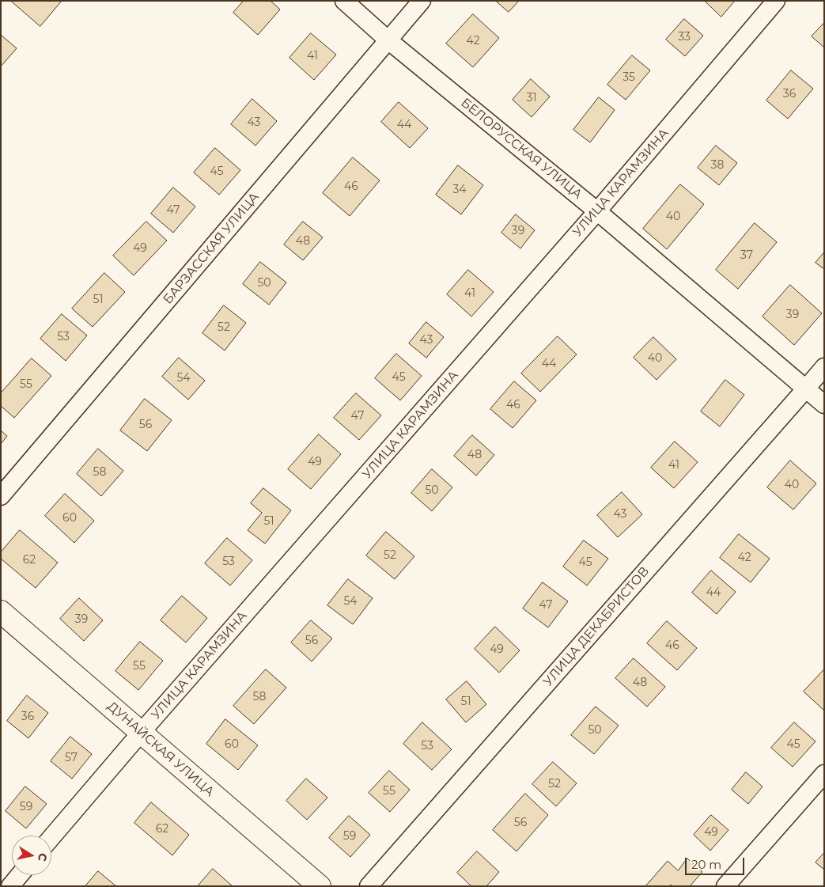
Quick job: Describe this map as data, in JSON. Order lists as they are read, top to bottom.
{
  "streets": {
    "street": [
      "БЕЛОРУССКАЯ УЛИЦА",
      "УЛИЦА КАРАМЗИНА",
      "БАРЗАССКАЯ УЛИЦА",
      "УЛИЦА ДЕКАБРИСТОВ",
      "ДУНАЙСКАЯ УЛИЦА"
    ]
  },
  "crossings": [
    ["БЕЛОРУССКАЯ УЛИЦА", "УЛИЦА КАРАМЗИНА"],
    ["БЕЛОРУССКАЯ УЛИЦА", "БАРЗАССКАЯ УЛИЦА"],
    ["БЕЛОРУССКАЯ УЛИЦА", "УЛИЦА ДЕКАБРИСТОВ"],
    ["УЛИЦА КАРАМЗИНА", "ДУНАЙСКАЯ УЛИЦА"]
  ],
  "house_numbers": [
    "33",
    "42",
    "41",
    "35",
    "36",
    "31",
    "43",
    "44",
    "38",
    "45",
    "46",
    "34",
    "47",
    "40",
    "39",
    "48",
    "49",
    "37",
    "50",
    "41",
    "51",
    "39",
    "52",
    "53",
    "43",
    "40",
    "44",
    "45",
    "54",
    "55",
    "46",
    "47",
    "56",
    "48",
    "49",
    "41",
    "58",
    "40",
    "50",
    "43",
    "60",
    "51",
    "52",
    "42",
    "62",
    "53",
    "45",
    "44",
    "54",
    "47",
    "39",
    "56",
    "46",
    "49",
    "55",
    "48",
    "58",
    "51",
    "36",
    "50",
    "60",
    "45",
    "53",
    "57",
    "52",
    "55",
    "59",
    "56",
    "62",
    "49",
    "59"
  ],
  "scale_bar": "20 m",
  "north": "right"
}
